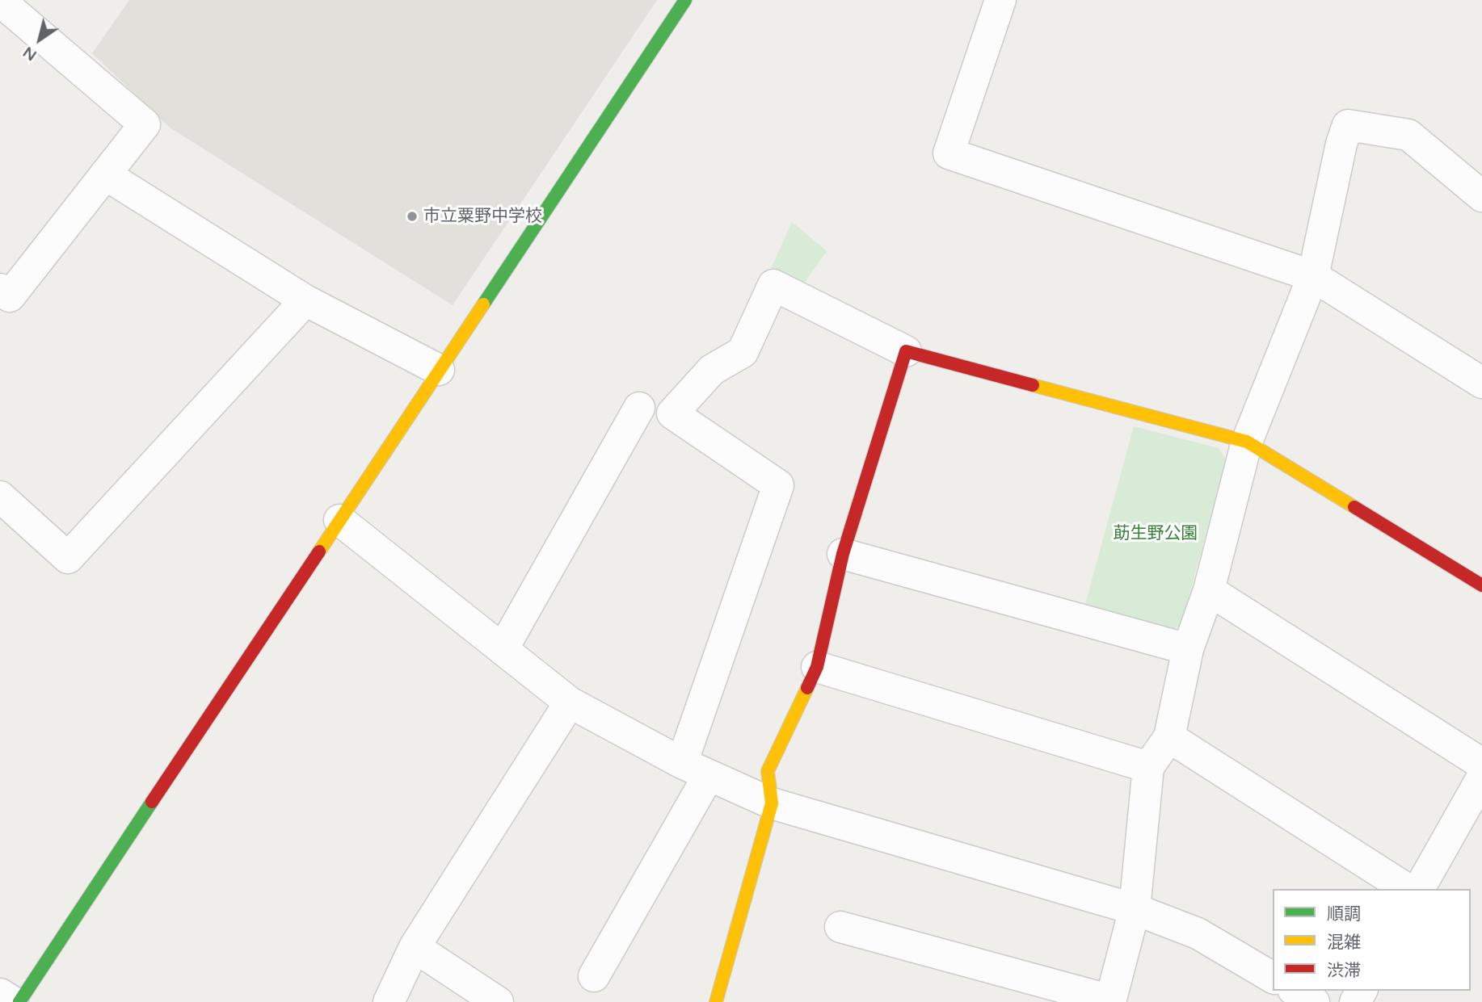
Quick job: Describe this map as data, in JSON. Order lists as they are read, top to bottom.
{
  "parks": ["莇生野公園"],
  "places": ["市立粟野中学校"],
  "legend": ["順調", "混雑", "渋滞"],
  "north": "bottom left"
}
